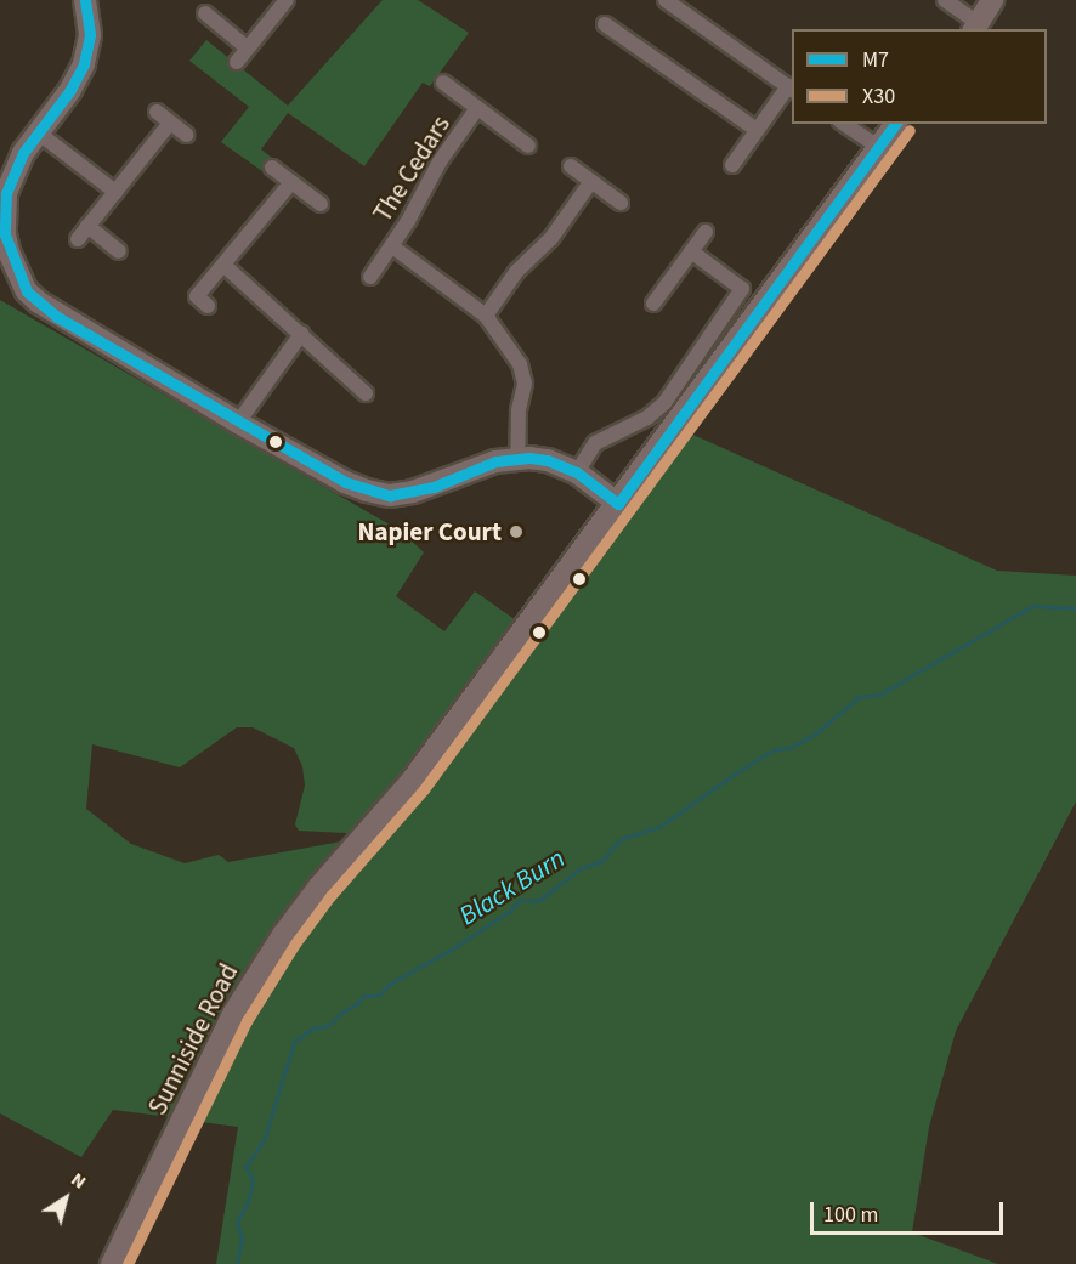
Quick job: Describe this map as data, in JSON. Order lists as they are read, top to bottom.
{
  "streets": {
    "main road": ["Sunniside Road"],
    "street": ["The Cedars"]
  },
  "water": ["Black Burn"],
  "places": ["Napier Court"],
  "lines": ["transit line M7", "transit line X30"],
  "legend": ["M7", "X30"],
  "scale_bar": "100 m",
  "north": "top right"
}
